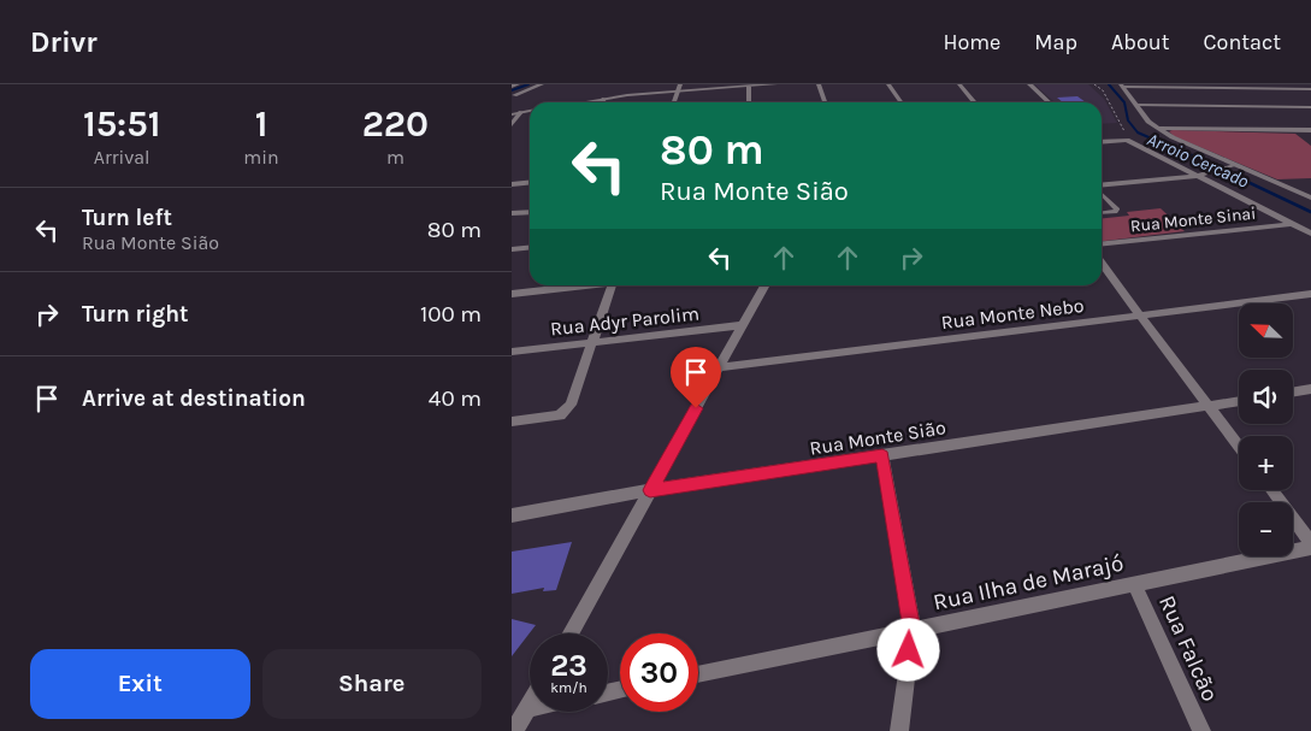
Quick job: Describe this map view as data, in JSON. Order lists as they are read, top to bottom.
{
  "streets": {
    "street": [
      "Rua Monte Sinai",
      "Rua Monte Nebo",
      "Rua Adyr Parolim",
      "Rua Monte Sião",
      "Rua Ilha de Marajó",
      "Rua Falcão"
    ]
  },
  "crossings": [
    ["Rua Ilha de Marajó", "Rua Falcão"]
  ],
  "water": ["Arroio Cercado"],
  "north": "top left",
  "page": {
    "header": "Drivr",
    "nav": [
      "Home",
      "Map",
      "About",
      "Contact"
    ],
    "eta": [
      "15:51",
      "Arrival",
      "1",
      "min",
      "220",
      "m"
    ],
    "turn": ["80 m", "Rua Monte Sião"],
    "list": [
      {
        "name": "Turn left",
        "note": "Rua Monte Sião",
        "value": "80 m"
      },
      {
        "name": "Turn right",
        "value": "100 m"
      },
      {
        "name": "Arrive at destination",
        "value": "40 m"
      }
    ],
    "map_buttons": ["+", "−"],
    "speed": "23 km/h",
    "limit": "30",
    "buttons": ["Exit", "Share"]
  }
}
